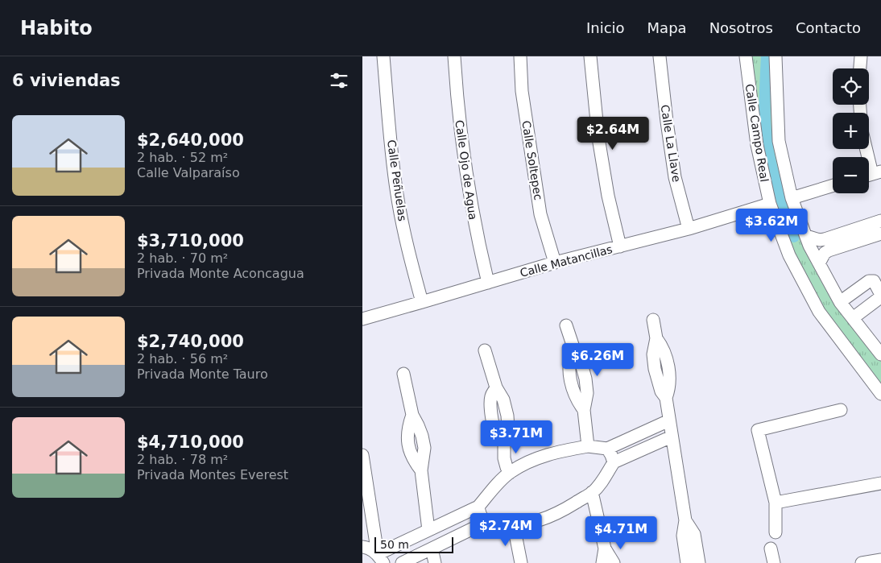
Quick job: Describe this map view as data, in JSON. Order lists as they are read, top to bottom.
{
  "streets": {
    "street": [
      "Calle Campo Real",
      "Calle La Llave",
      "Calle Soltepec",
      "Calle Ojo de Agua",
      "Calle Peñuelas",
      "Calle Matancillas"
    ]
  },
  "crossings": [
    ["Calle Campo Real", "Calle Matancillas"],
    ["Calle La Llave", "Calle Matancillas"],
    ["Calle Soltepec", "Calle Matancillas"],
    ["Calle Ojo de Agua", "Calle Matancillas"],
    ["Calle Peñuelas", "Calle Matancillas"]
  ],
  "scale_bar": "50 m",
  "page": {
    "header": "Habito",
    "nav": [
      "Inicio",
      "Mapa",
      "Nosotros",
      "Contacto"
    ],
    "heading": "6 viviendas",
    "map_buttons": ["+", "−"],
    "list": [
      {
        "name": "$2,640,000",
        "note": "2 hab. · 52 m² · Calle Valparaíso"
      },
      {
        "name": "$3,710,000",
        "note": "2 hab. · 70 m² · Privada Monte Aconcagua"
      },
      {
        "name": "$2,740,000",
        "note": "2 hab. · 56 m² · Privada Monte Tauro"
      },
      {
        "name": "$4,710,000",
        "note": "2 hab. · 78 m² · Privada Montes Everest"
      }
    ],
    "price": [
      "$2.64M",
      "$3.62M",
      "$6.26M",
      "$3.71M",
      "$2.74M",
      "$4.71M"
    ],
    "scale": "50 m"
  }
}
